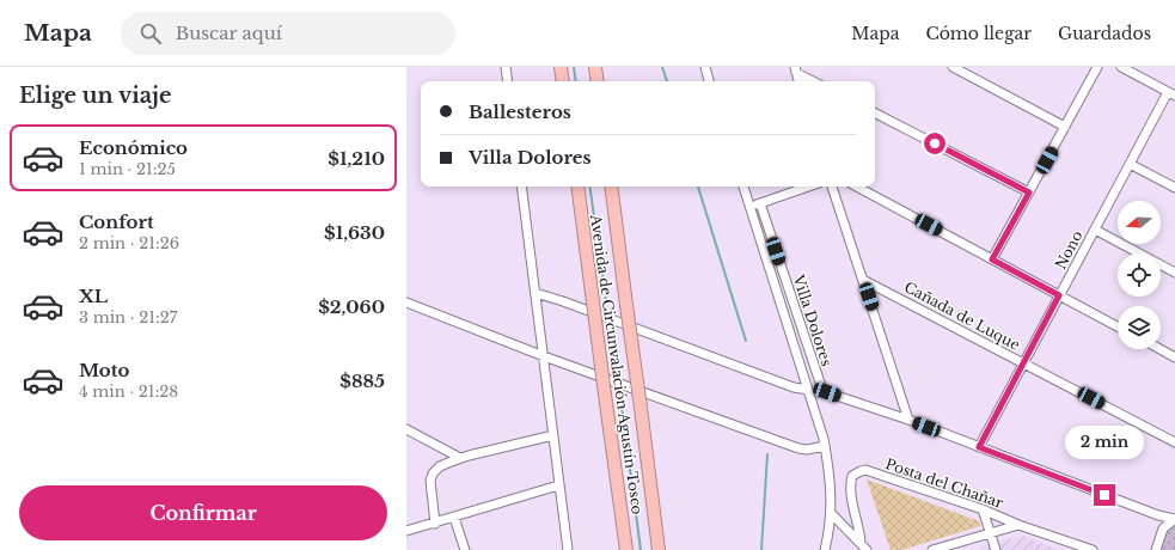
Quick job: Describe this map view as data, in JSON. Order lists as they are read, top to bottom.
{
  "streets": {
    "highway": ["Avenida de Circunvalación Agustín Tosco"],
    "street": [
      "Nono",
      "Cañada de Luque",
      "Villa Dolores",
      "Posta del Chañar"
    ]
  },
  "crossings": [
    ["Nono", "Cañada de Luque"],
    ["Nono", "Villa Dolores"]
  ],
  "north": "left",
  "page": {
    "header": "Mapa",
    "search": "Buscar aquí",
    "nav": ["Mapa", "Cómo llegar", "Guardados"],
    "heading": "Elige un viaje",
    "banner": ["Ballesteros", "Villa Dolores"],
    "list": [
      {
        "name": "Económico",
        "note": "1 min · 21:25",
        "value": "$1,210"
      },
      {
        "name": "Confort",
        "note": "2 min · 21:26",
        "value": "$1,630"
      },
      {
        "name": "XL",
        "note": "3 min · 21:27",
        "value": "$2,060"
      },
      {
        "name": "Moto",
        "note": "4 min · 21:28",
        "value": "$885"
      }
    ],
    "bubble": "2 min",
    "buttons": "Confirmar"
  }
}
